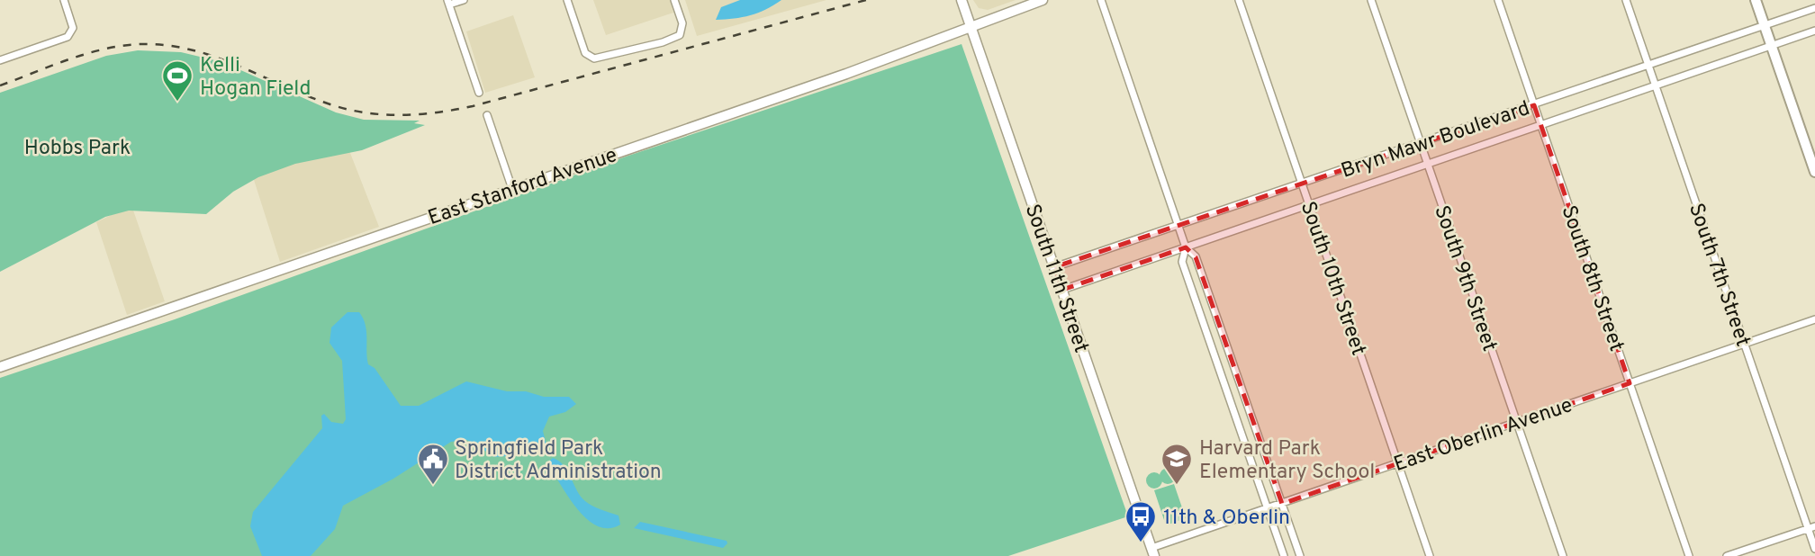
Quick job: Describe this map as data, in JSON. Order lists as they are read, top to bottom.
{
  "streets": {
    "main road": ["East Stanford Avenue", "South 11th Street"],
    "street": [
      "Bryn Mawr Boulevard",
      "South 7th Street",
      "South 10th Street",
      "South 9th Street",
      "South 8th Street",
      "East Oberlin Avenue"
    ]
  },
  "crossings": [
    ["Bryn Mawr Boulevard", "South 7th Street"],
    ["Bryn Mawr Boulevard", "South 11th Street"],
    ["Bryn Mawr Boulevard", "South 10th Street"],
    ["Bryn Mawr Boulevard", "South 9th Street"],
    ["Bryn Mawr Boulevard", "South 8th Street"],
    ["East Stanford Avenue", "South 11th Street"],
    ["South 7th Street", "East Oberlin Avenue"],
    ["South 11th Street", "East Oberlin Avenue"],
    ["South 10th Street", "East Oberlin Avenue"],
    ["South 9th Street", "East Oberlin Avenue"],
    ["South 8th Street", "East Oberlin Avenue"]
  ],
  "parks": ["Hobbs Park"],
  "places": {
    "sports": ["Kelli Hogan Field"],
    "public building": ["Springfield Park District Administration"],
    "school or university": ["Harvard Park Elementary School"],
    "bus stop": ["11th & Oberlin"]
  }
}
